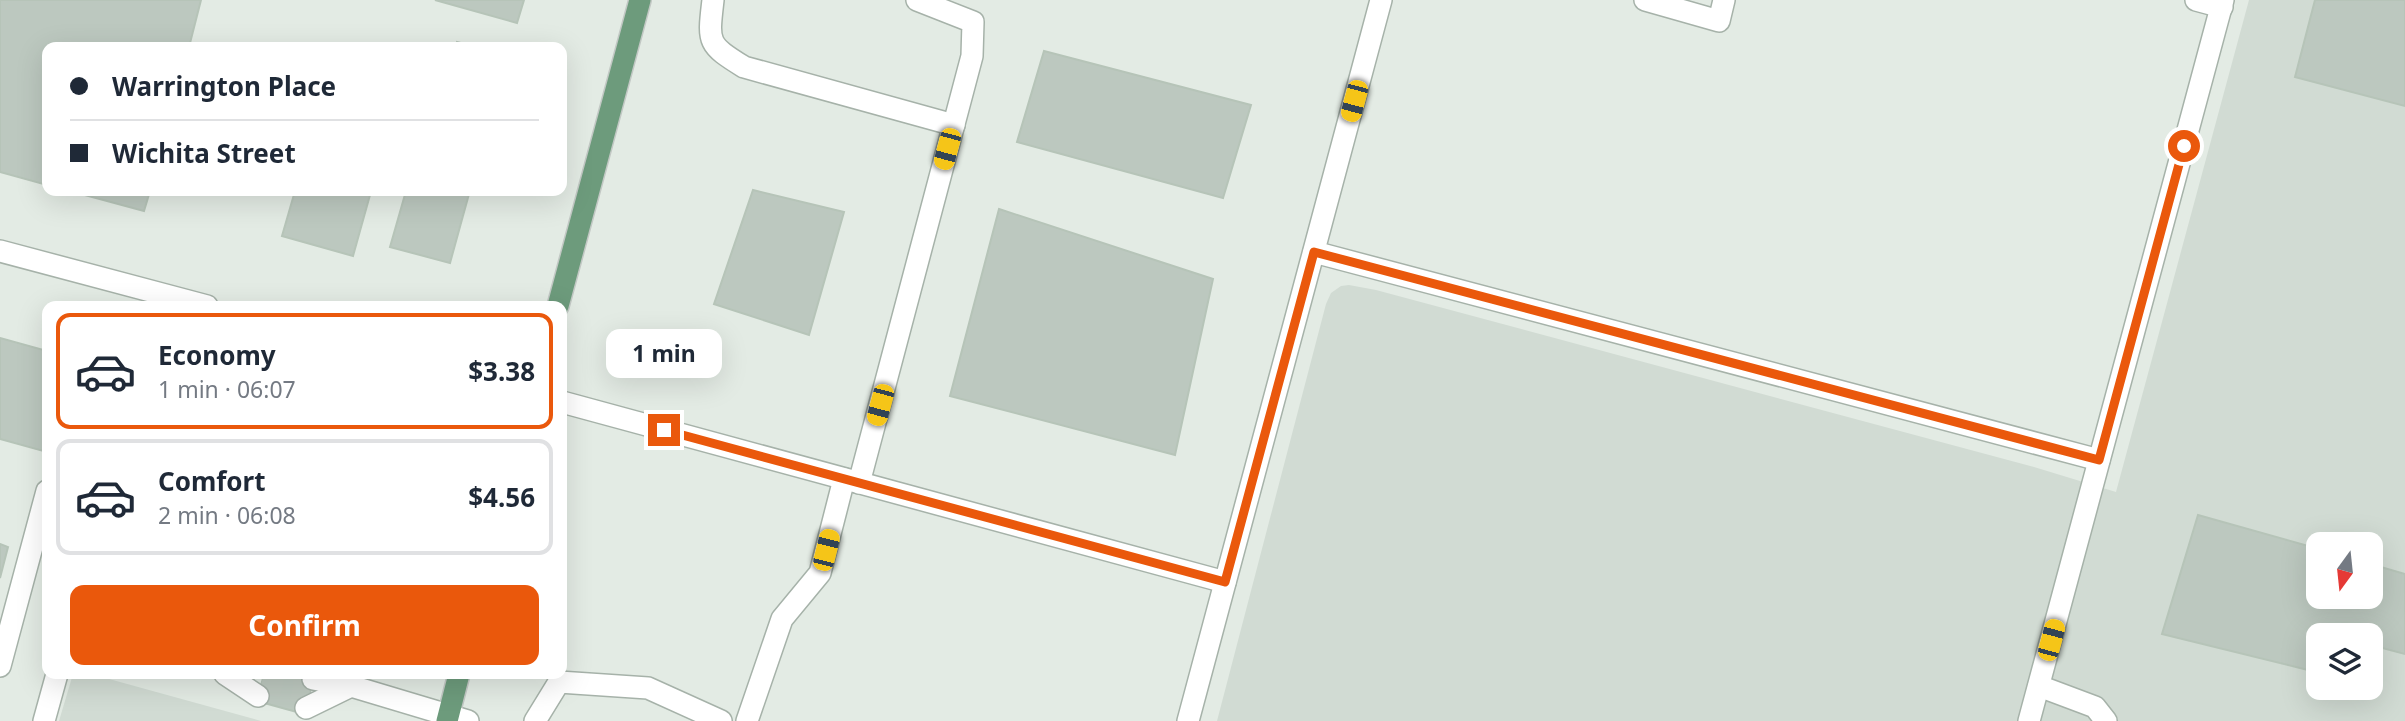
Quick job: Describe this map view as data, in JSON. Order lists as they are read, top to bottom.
{
  "north": "bottom",
  "page": {
    "banner": ["Warrington Place", "Wichita Street"],
    "list": [
      {
        "name": "Economy",
        "note": "1 min · 06:07",
        "value": "$3.38"
      },
      {
        "name": "Comfort",
        "note": "2 min · 06:08",
        "value": "$4.56"
      }
    ],
    "bubble": "1 min",
    "buttons": "Confirm"
  }
}
